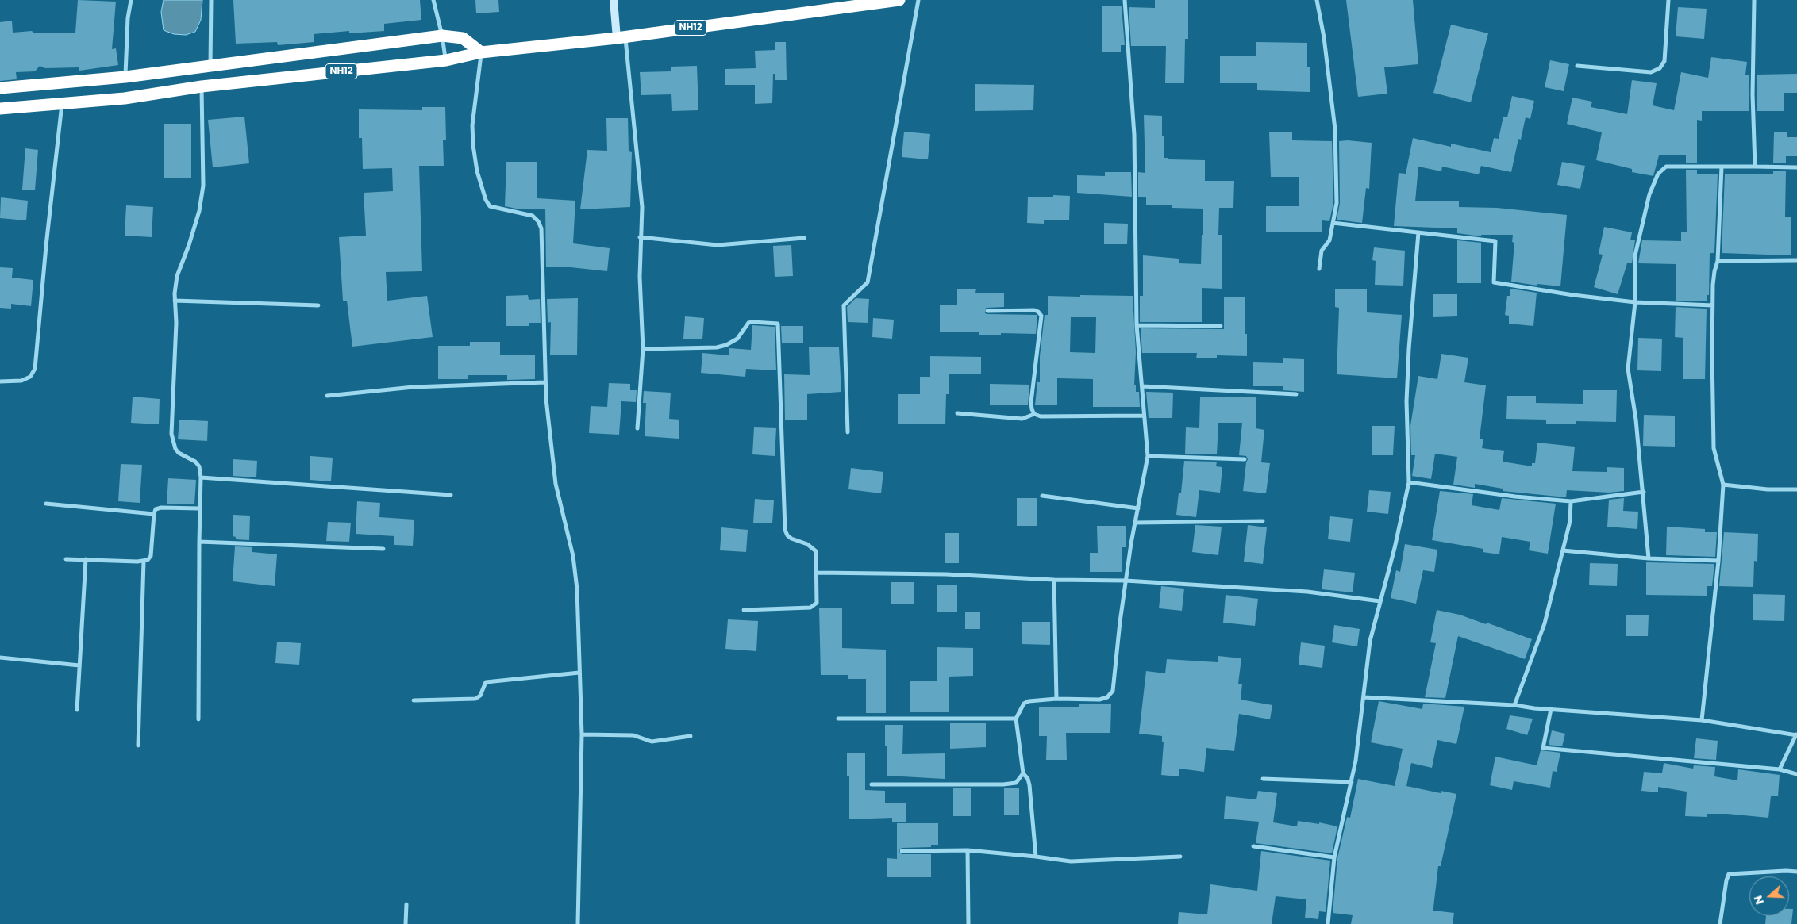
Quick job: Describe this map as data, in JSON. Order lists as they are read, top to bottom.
{
  "streets": {
    "highway": ["NH12"]
  },
  "north": "left"
}
